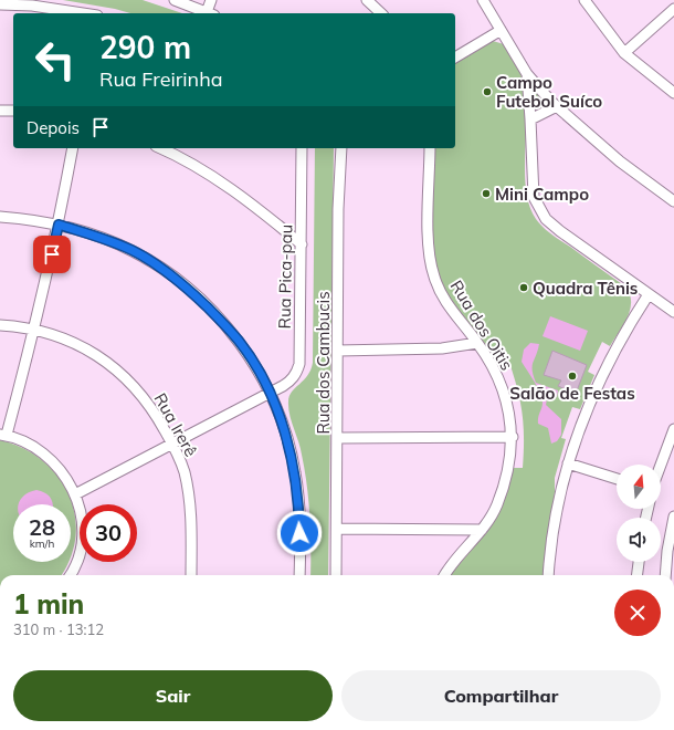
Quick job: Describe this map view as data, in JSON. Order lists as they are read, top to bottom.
{
  "streets": {
    "street": [
      "Rua Pica-pau",
      "Rua dos Oitis",
      "Rua dos Cambucis",
      "Rua Irerê"
    ]
  },
  "crossings": [
    ["Rua Pica-pau", "Rua Irerê"]
  ],
  "places": [
    "Campo Futebol Suíco",
    "Mini Campo",
    "Quadra Tênis",
    "Salão de Festas"
  ],
  "north": "top",
  "page": {
    "turn": ["290 m", "Rua Freirinha"],
    "then": "Depois",
    "speed": "28 km/h",
    "limit": "30",
    "heading": ["1 min", "310 m · 13:12"],
    "buttons": ["Sair", "Compartilhar"]
  }
}
